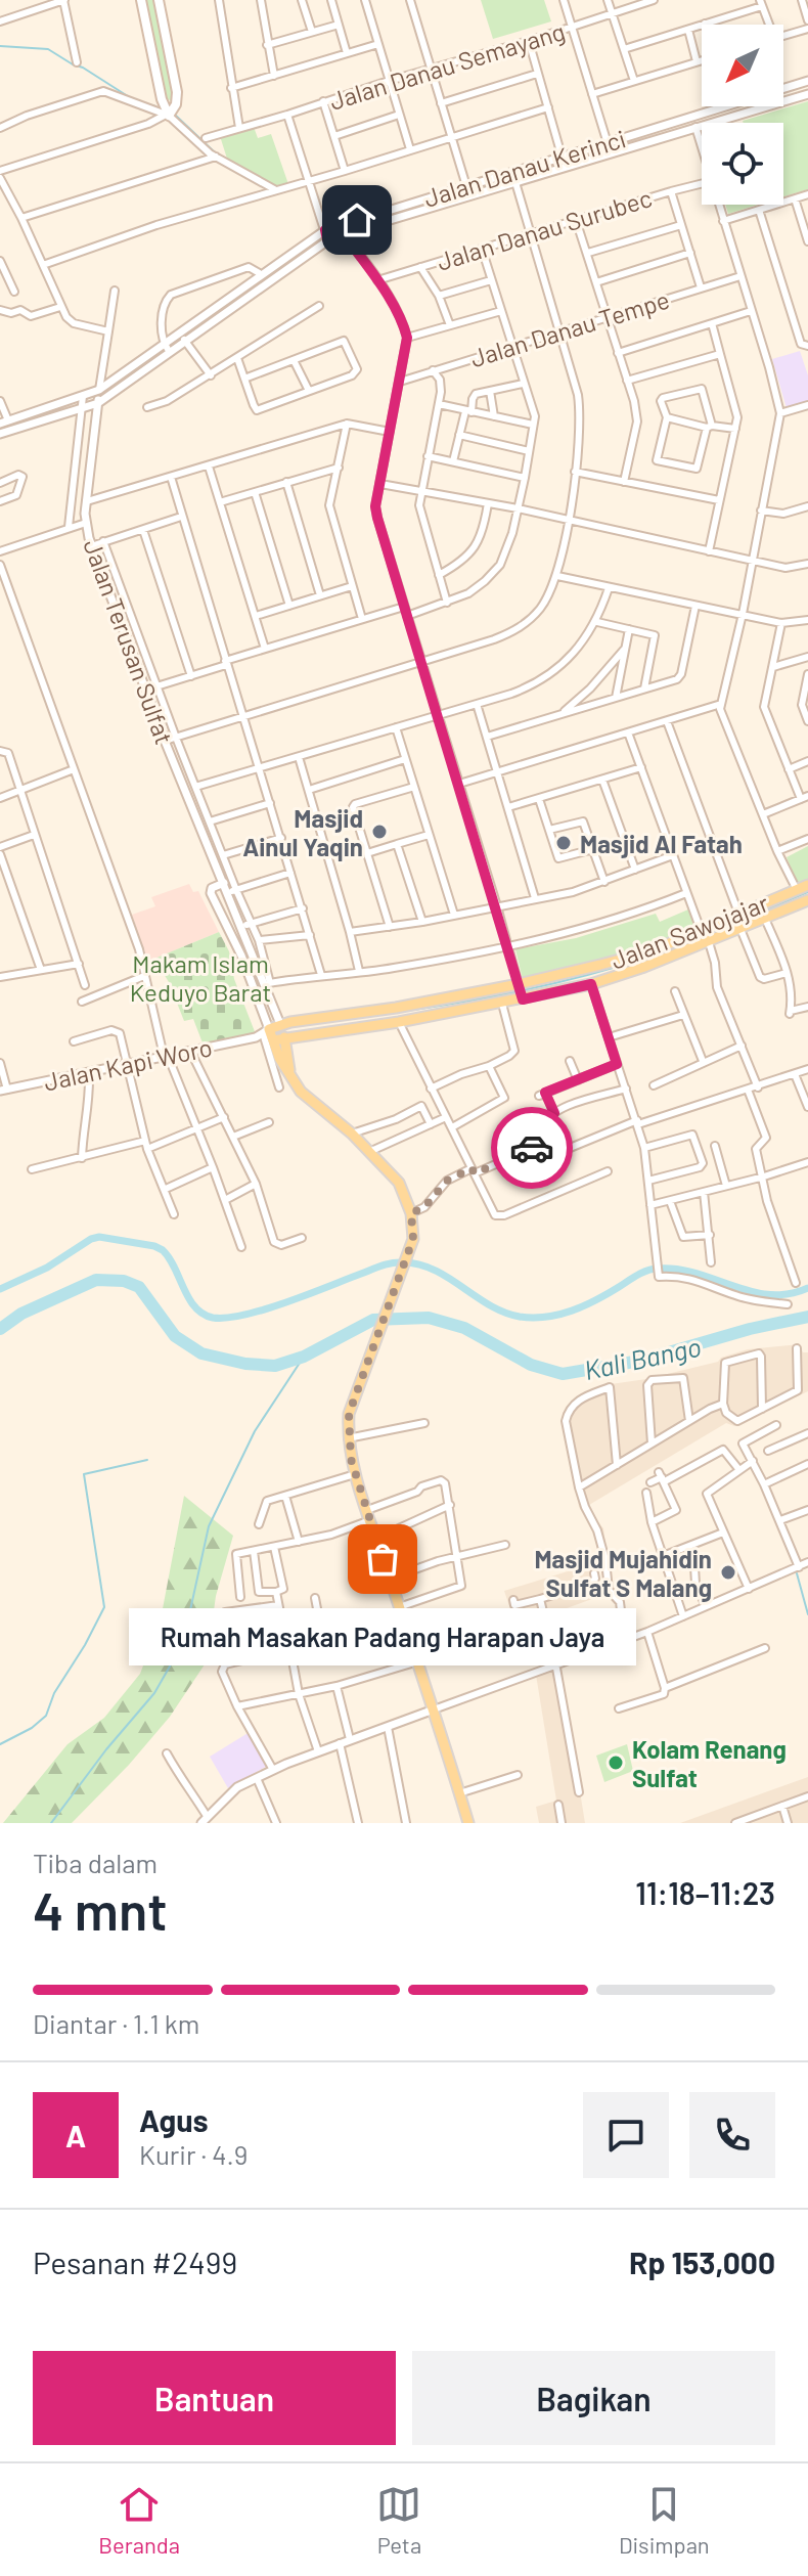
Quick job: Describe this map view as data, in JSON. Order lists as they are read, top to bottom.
{
  "streets": {
    "main road": ["Jalan Terusan Sulfat", "Jalan Sawojajar", "Jalan Kapi Woro"],
    "street": [
      "Jalan Danau Semayang",
      "Jalan Danau Kerinci",
      "Jalan Danau Surubec",
      "Jalan Danau Tempe"
    ]
  },
  "crossings": [
    ["Jalan Danau Kerinci", "Jalan Terusan Sulfat"],
    ["Jalan Terusan Sulfat", "Jalan Sawojajar"],
    ["Jalan Terusan Sulfat", "Jalan Kapi Woro"],
    ["Jalan Sawojajar", "Jalan Kapi Woro"]
  ],
  "water": ["Kali Bango"],
  "parks": ["Makam Islam Keduyo Barat"],
  "places": [
    "Masjid Ainul Yaqin",
    "Masjid Al Fatah",
    "Rumah Masakan Padang Harapan Jaya",
    "Masjid Mujahidin Sulfat S Malang",
    "Kolam Renang Sulfat"
  ],
  "north": "bottom left",
  "page": {
    "bubble": "Rumah Masakan Padang Harapan Jaya",
    "heading": ["4 mnt", "Tiba dalam", "11:18–11:23"],
    "panel": [
      "Agus",
      "Kurir · 4.9",
      "Pesanan #2499",
      "Rp 153,000"
    ],
    "bar": "Diantar · 1.1 km",
    "round": "A",
    "buttons": ["Bantuan", "Bagikan"],
    "tabs": ["Beranda", "Peta", "Disimpan"]
  }
}
